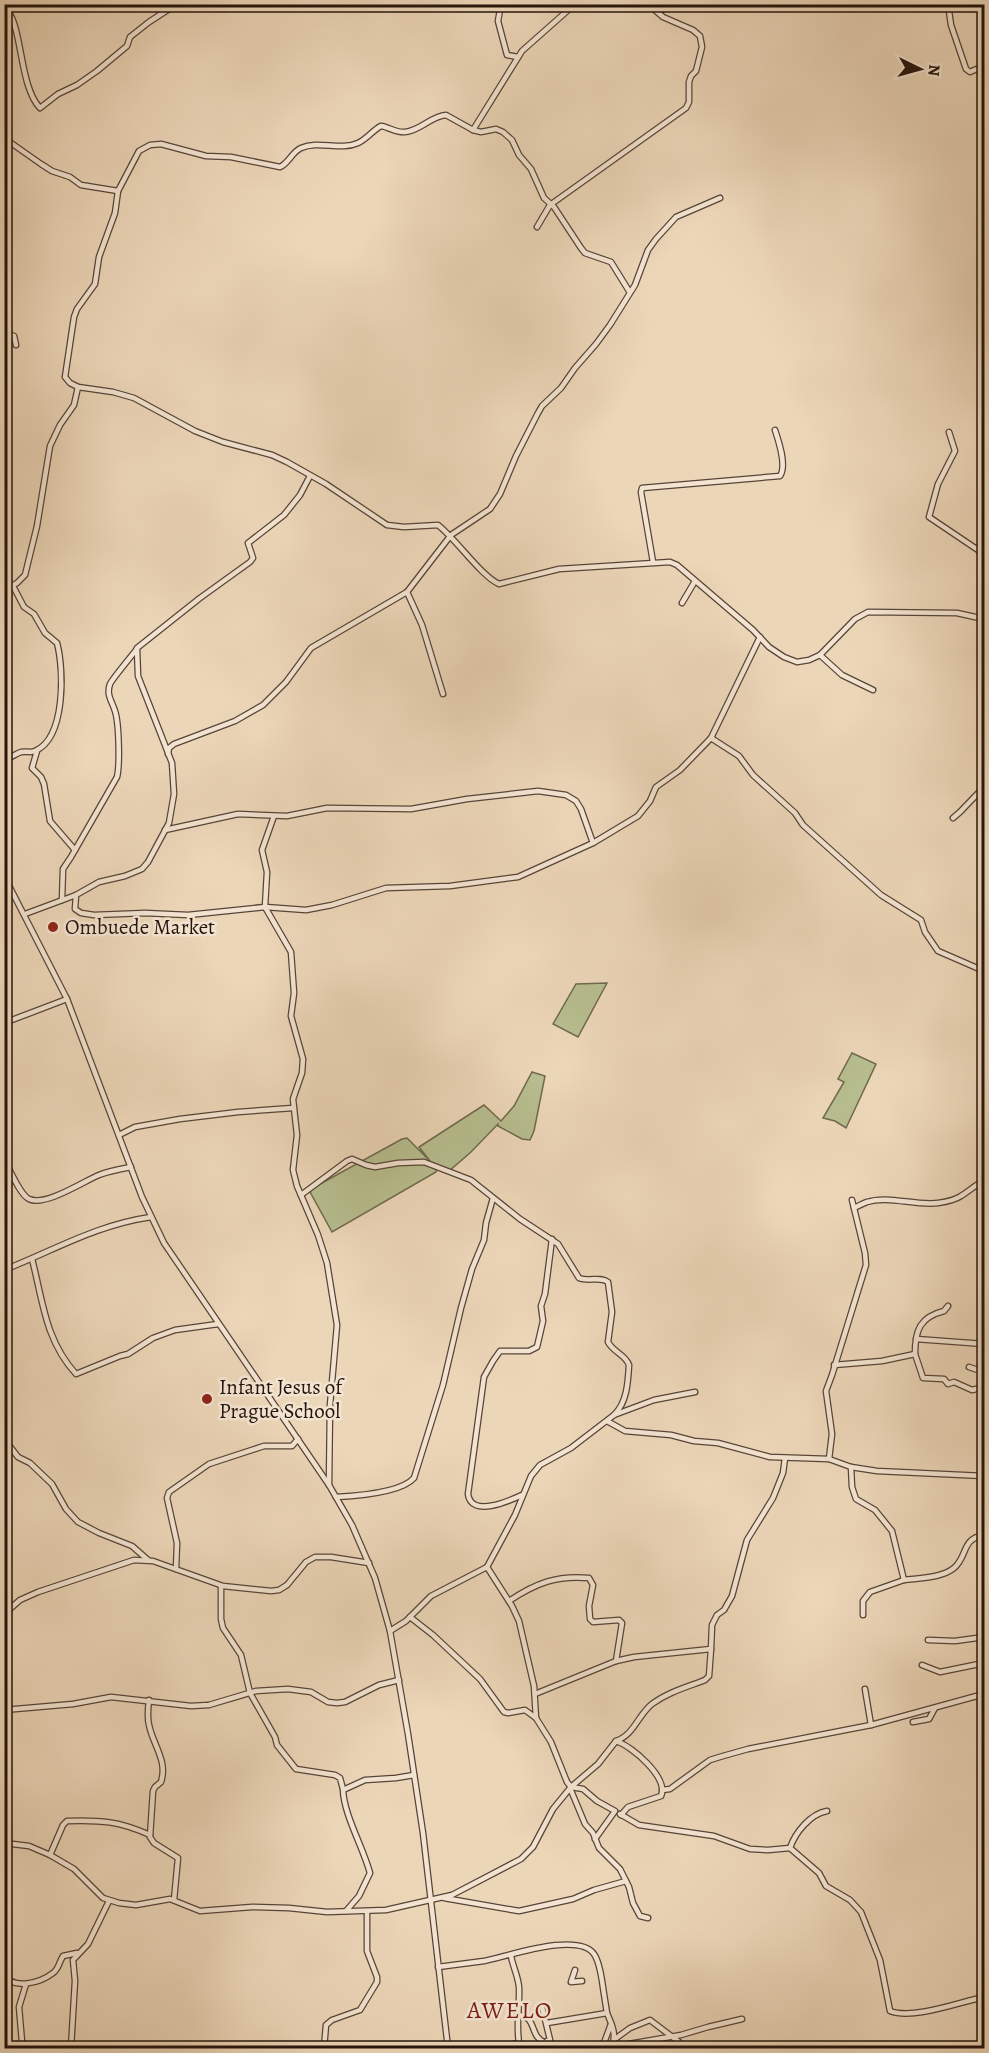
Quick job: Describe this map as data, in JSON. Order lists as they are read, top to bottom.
{
  "districts": ["AWELO"],
  "places": ["Ombuede Market", "Infant Jesus of Prague School"],
  "north": "right"
}
